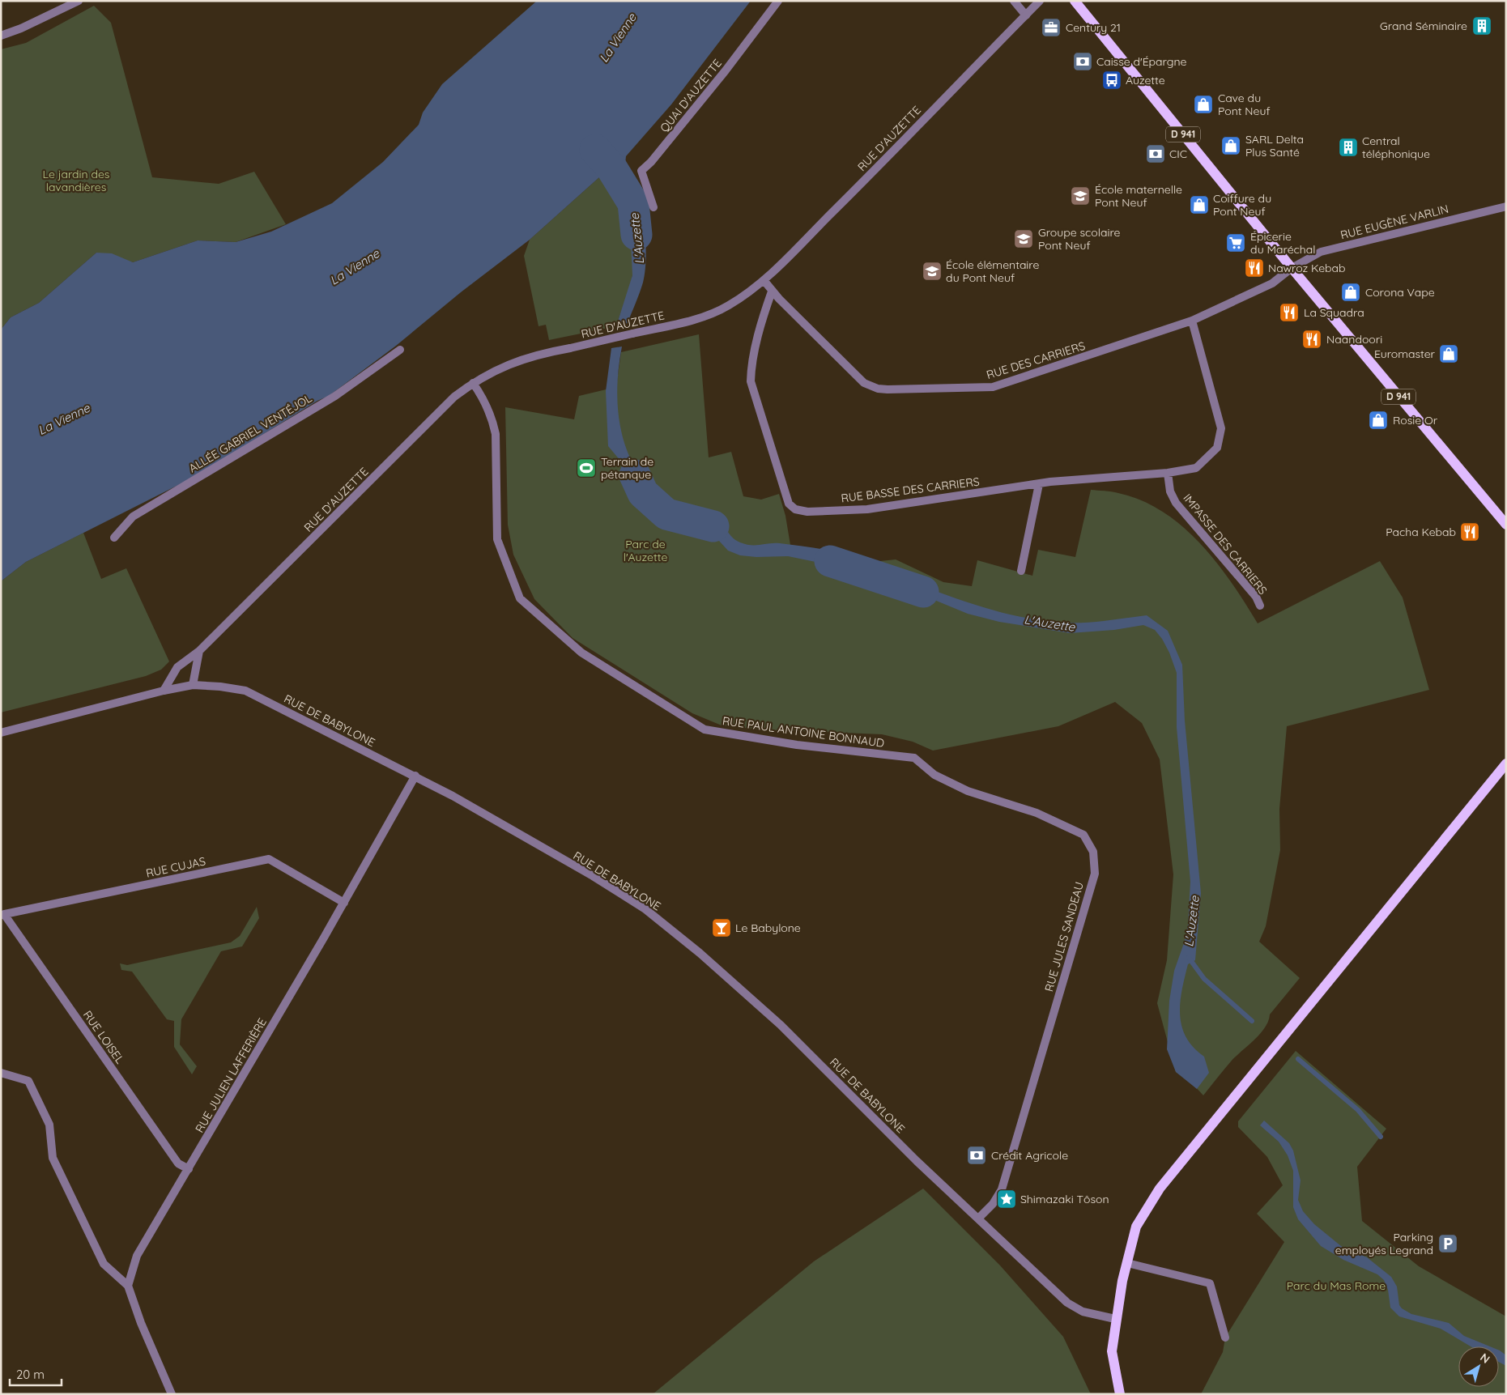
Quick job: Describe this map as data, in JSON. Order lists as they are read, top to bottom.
{
  "streets": {
    "main road": ["D 941"],
    "street": [
      "QUAI D'AUZETTE",
      "RUE D'AUZETTE",
      "RUE EUGÈNE VARLIN",
      "RUE DES CARRIERS",
      "ALLÉE GABRIEL VENTÉJOL",
      "RUE BASSE DES CARRIERS",
      "IMPASSE DES CARRIERS",
      "RUE DE BABYLONE",
      "RUE PAUL ANTOINE BONNAUD",
      "RUE CUJAS",
      "RUE JULES SANDEAU",
      "RUE LOISEL",
      "RUE JULIEN LAFFERIÈRE"
    ]
  },
  "crossings": [
    ["D 941", "RUE EUGÈNE VARLIN"],
    ["D 941", "RUE DES CARRIERS"],
    ["RUE D'AUZETTE", "RUE DES CARRIERS"],
    ["RUE D'AUZETTE", "RUE DE BABYLONE"],
    ["RUE D'AUZETTE", "RUE PAUL ANTOINE BONNAUD"],
    ["RUE EUGÈNE VARLIN", "RUE DES CARRIERS"],
    ["RUE DES CARRIERS", "RUE BASSE DES CARRIERS"],
    ["RUE BASSE DES CARRIERS", "IMPASSE DES CARRIERS"],
    ["RUE DE BABYLONE", "RUE JULES SANDEAU"],
    ["RUE DE BABYLONE", "RUE JULIEN LAFFERIÈRE"],
    ["RUE PAUL ANTOINE BONNAUD", "RUE JULES SANDEAU"],
    ["RUE CUJAS", "RUE LOISEL"],
    ["RUE CUJAS", "RUE JULIEN LAFFERIÈRE"],
    ["RUE LOISEL", "RUE JULIEN LAFFERIÈRE"]
  ],
  "water": ["La Vienne", "L'Auzette"],
  "parks": ["Le jardin des lavandières", "Parc de l'Auzette", "Parc du Mas Rome"],
  "places": {
    "building": ["Grand Séminaire", "Central téléphonique"],
    "office": ["Century 21"],
    "bank": ["Caisse d'Épargne", "CIC", "Crédit Agricole"],
    "bus stop": ["Auzette"],
    "shop": [
      "Cave du Pont Neuf",
      "SARL Delta Plus Santé",
      "Coiffure du Pont Neuf",
      "Corona Vape",
      "Euromaster",
      "Rosie Or"
    ],
    "school or university": ["École maternelle Pont Neuf", "Groupe scolaire Pont Neuf", "École élémentaire du Pont Neuf"],
    "supermarket": ["Épicerie du Maréchal"],
    "restaurant": [
      "Nawroz Kebab",
      "La Squadra",
      "Naandoori",
      "Pacha Kebab"
    ],
    "sports": ["Terrain de pétanque"],
    "bar": ["Le Babylone"],
    "place": ["Shimazaki Tôson"],
    "parking": ["Parking employés Legrand"]
  },
  "scale_bar": "20 m",
  "north": "top right"
}
